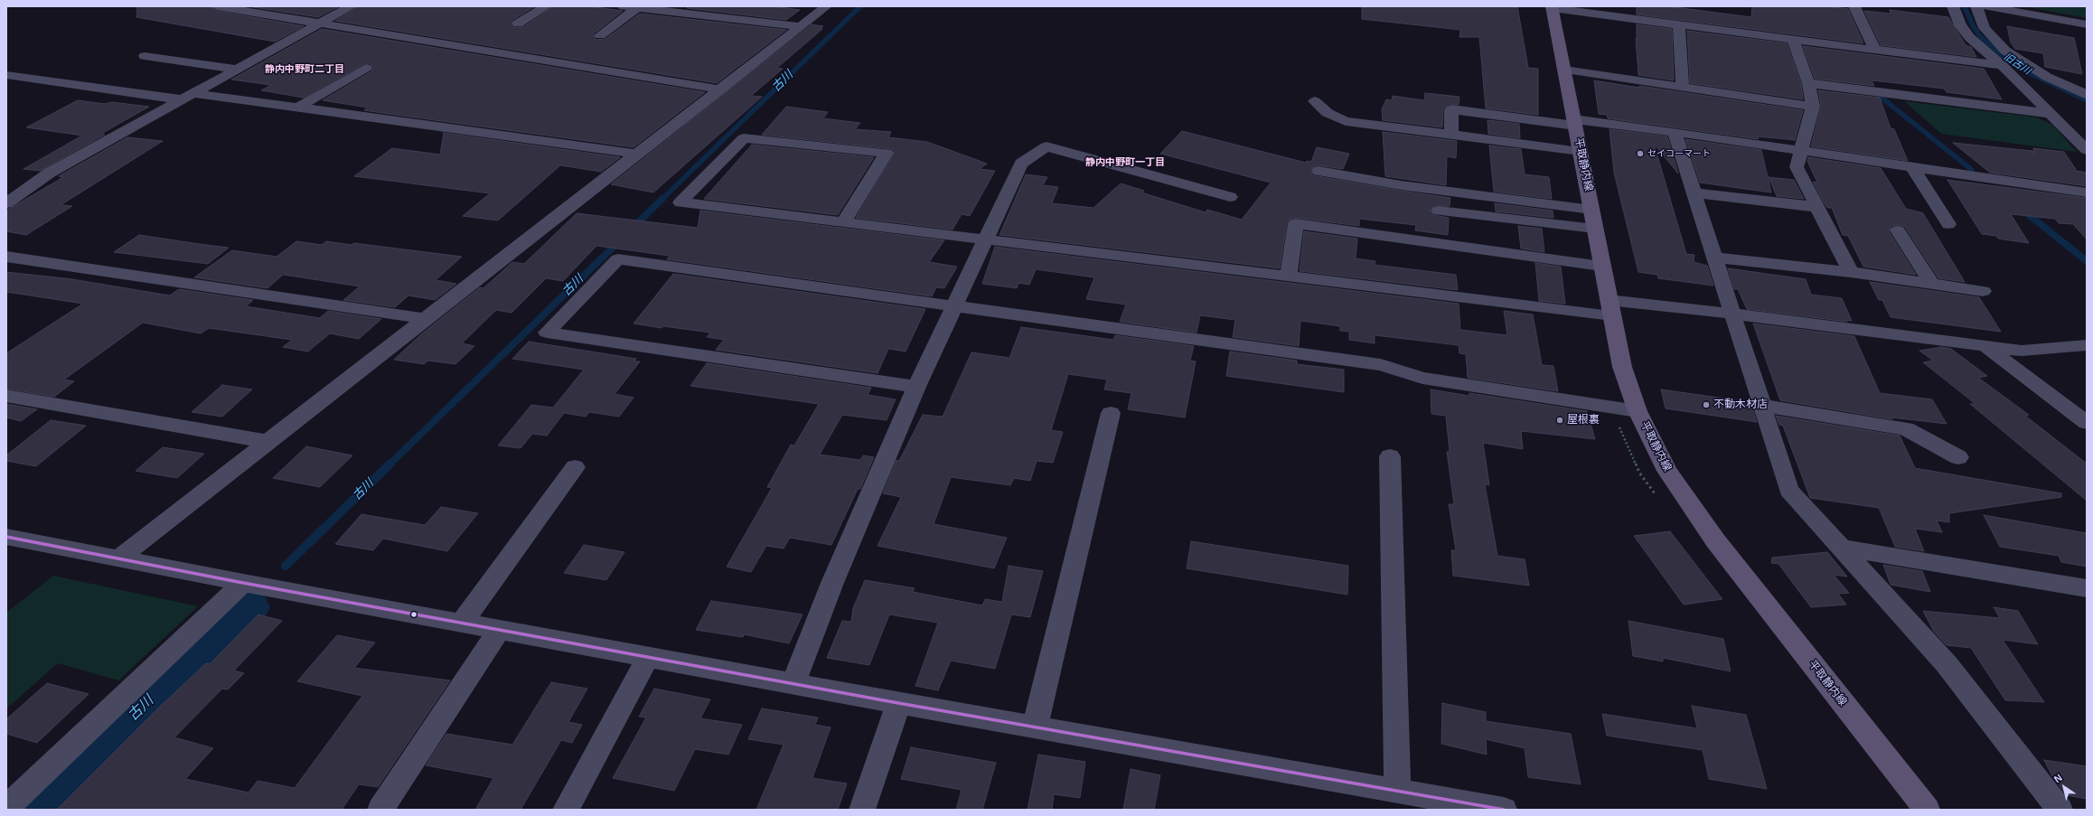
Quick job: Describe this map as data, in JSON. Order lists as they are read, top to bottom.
{
  "streets": {
    "main road": ["平取静内線"]
  },
  "districts": ["静内中野町二丁目", "静内中野町一丁目"],
  "water": ["旧古川", "古川"],
  "places": ["セイコーマート", "不動木材店", "屋根裏"],
  "north": "top left"
}
